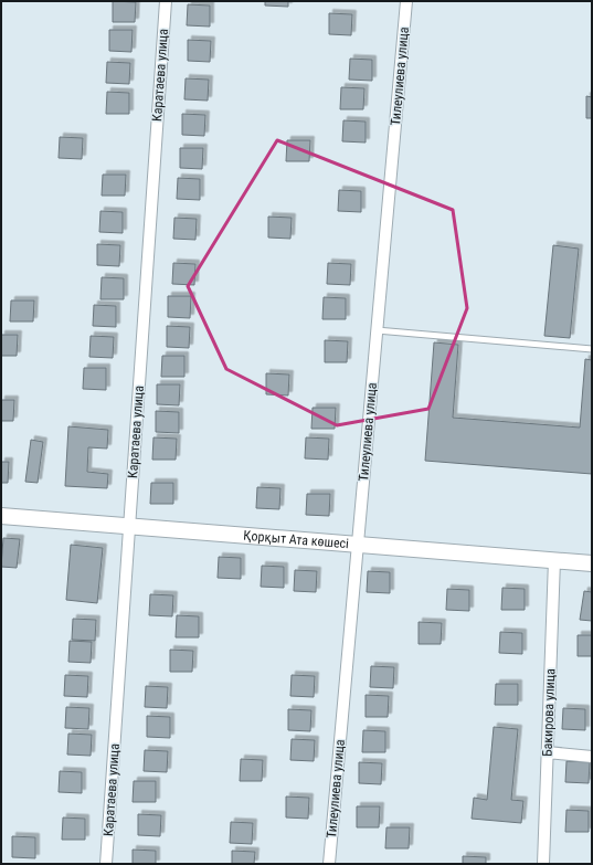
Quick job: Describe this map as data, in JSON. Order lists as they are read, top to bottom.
{
  "streets": {
    "main road": ["Қорқыт Ата көшесі"],
    "street": ["Каратаева улица", "Тилеулиева улица", "Бакирова улица"]
  },
  "crossings": [
    ["Каратаева улица", "Қорқыт Ата көшесі"],
    ["Тилеулиева улица", "Қорқыт Ата көшесі"],
    ["Қорқыт Ата көшесі", "Бакирова улица"]
  ]
}
